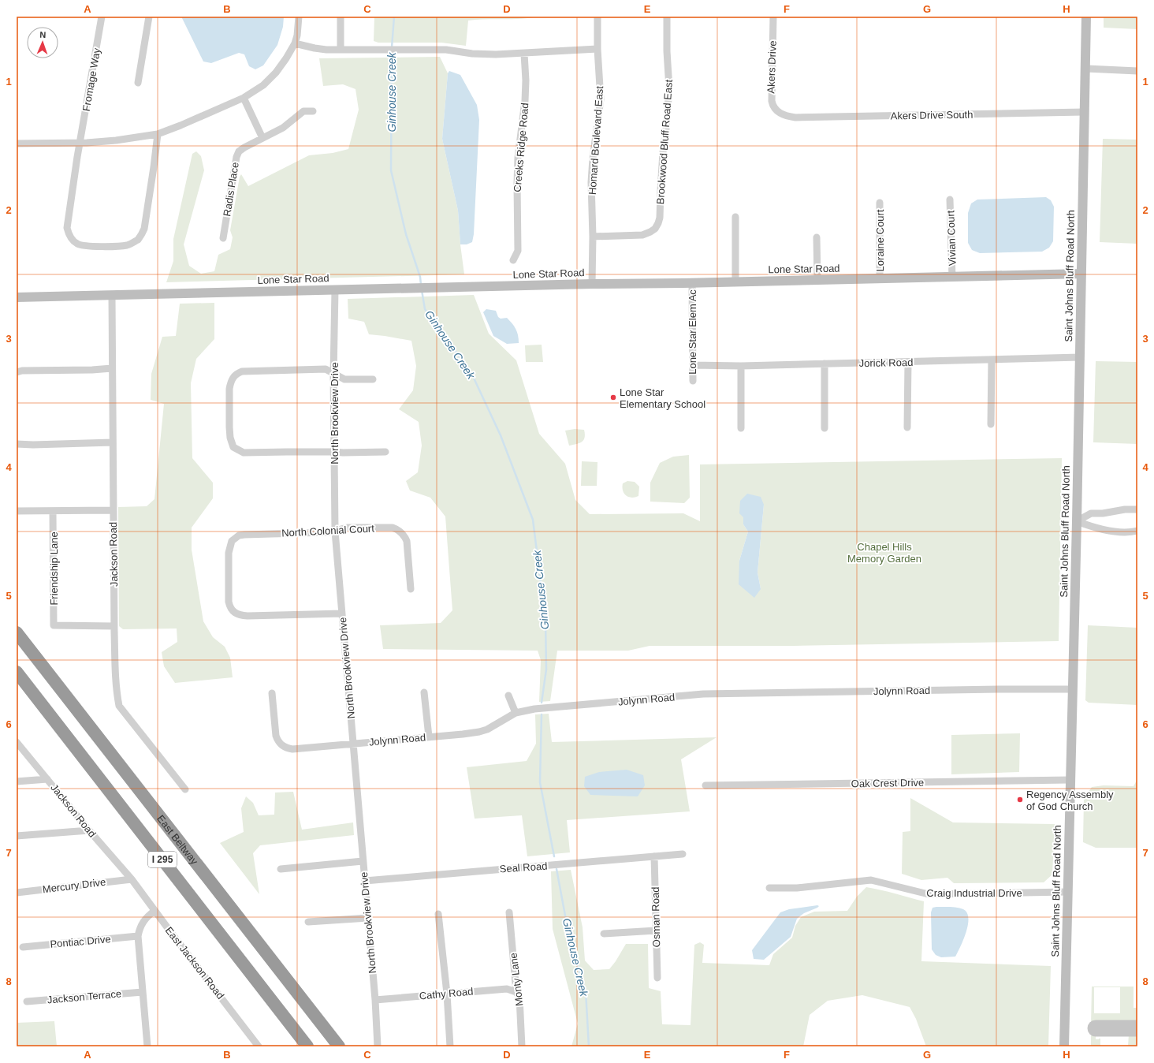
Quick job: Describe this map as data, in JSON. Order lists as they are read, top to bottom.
{
  "streets": {
    "highway": ["East Beltway", "I 295"],
    "street": [
      "Akers Drive",
      "Fromage Way",
      "Akers Drive South",
      "Homard Boulevard East",
      "Brookwood Bluff Road East",
      "Creeks Ridge Road",
      "Radis Place",
      "Vivian Court",
      "Loraine Court",
      "Lone Star Road",
      "Saint Johns Bluff Road North",
      "Lone Star Elem Ac",
      "Jorick Road",
      "North Brookview Drive",
      "North Colonial Court",
      "Jackson Road",
      "Friendship Lane",
      "Jolynn Road",
      "Oak Crest Drive",
      "Seal Road",
      "Mercury Drive",
      "Craig Industrial Drive",
      "Osman Road",
      "Pontiac Drive",
      "East Jackson Road",
      "Monty Lane",
      "Cathy Road",
      "Jackson Terrace"
    ]
  },
  "crossings": [
    ["Akers Drive", "Akers Drive South"],
    ["Akers Drive South", "Saint Johns Bluff Road North"],
    ["Homard Boulevard East", "Brookwood Bluff Road East"],
    ["Homard Boulevard East", "Lone Star Road"],
    ["Vivian Court", "Lone Star Road"],
    ["Loraine Court", "Lone Star Road"],
    ["Lone Star Road", "Saint Johns Bluff Road North"],
    ["Lone Star Road", "Lone Star Elem Ac"],
    ["Lone Star Road", "North Brookview Drive"],
    ["Lone Star Road", "Jackson Road"],
    ["Saint Johns Bluff Road North", "Jorick Road"],
    ["Saint Johns Bluff Road North", "Jolynn Road"],
    ["Saint Johns Bluff Road North", "Oak Crest Drive"],
    ["Saint Johns Bluff Road North", "Craig Industrial Drive"],
    ["Lone Star Elem Ac", "Jorick Road"],
    ["North Brookview Drive", "North Colonial Court"],
    ["North Brookview Drive", "Jolynn Road"],
    ["North Brookview Drive", "Seal Road"],
    ["North Brookview Drive", "Cathy Road"],
    ["Jackson Road", "Friendship Lane"],
    ["Jackson Road", "Mercury Drive"],
    ["Jackson Road", "East Jackson Road"],
    ["Seal Road", "Osman Road"],
    ["Mercury Drive", "East Jackson Road"],
    ["Monty Lane", "Cathy Road"]
  ],
  "water": ["Ginhouse Creek"],
  "parks": ["Chapel Hills Memory Garden"],
  "places": ["Lone Star Elementary School", "Regency Assembly of God Church"],
  "north": "top",
  "grid": {
    "columns": [
      "A",
      "B",
      "C",
      "D",
      "E",
      "F",
      "G",
      "H"
    ],
    "rows": [
      "1",
      "2",
      "3",
      "4",
      "5",
      "6",
      "7",
      "8"
    ]
  }
}
